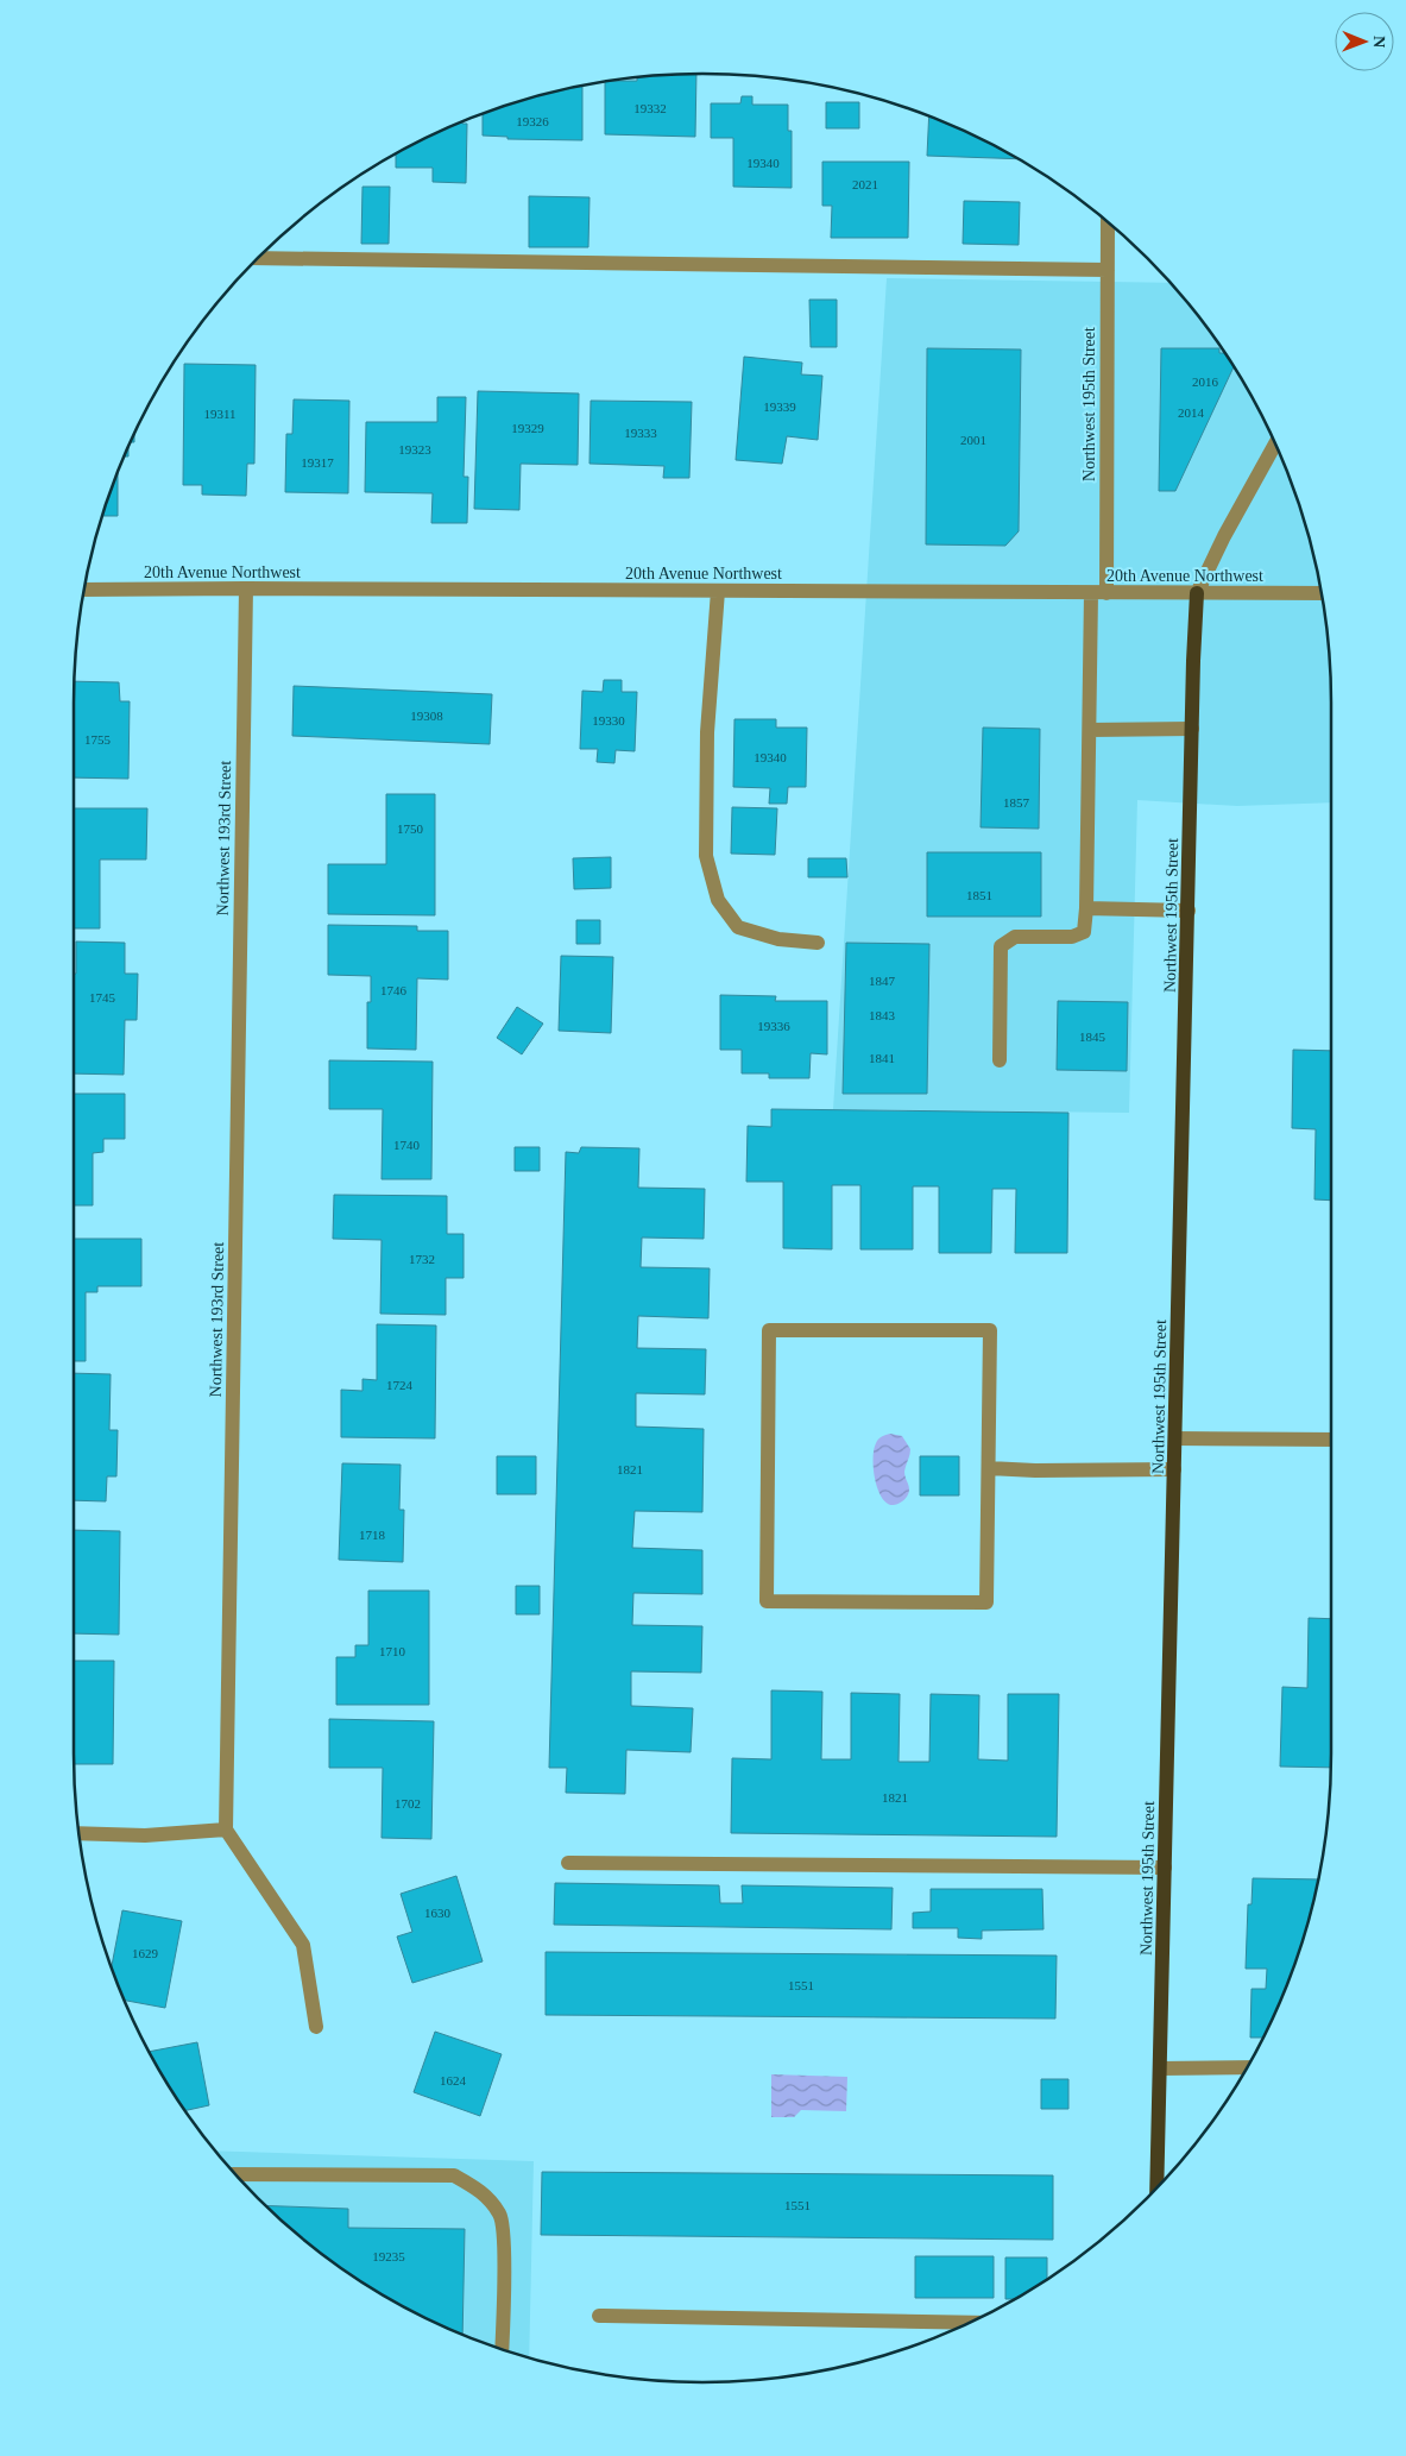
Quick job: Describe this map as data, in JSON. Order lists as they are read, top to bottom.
{
  "streets": {
    "main road": ["Northwest 195th Street"],
    "street": ["20th Avenue Northwest", "Northwest 193rd Street"]
  },
  "crossings": [
    ["Northwest 195th Street", "20th Avenue Northwest"],
    ["20th Avenue Northwest", "Northwest 193rd Street"]
  ],
  "house_numbers": [
    "19332",
    "19326",
    "19340",
    "2021",
    "2016",
    "19339",
    "2014",
    "19311",
    "19329",
    "19333",
    "2001",
    "19323",
    "19317",
    "19308",
    "19330",
    "1755",
    "19340",
    "1857",
    "1750",
    "1851",
    "1847",
    "1746",
    "1745",
    "1843",
    "19336",
    "1845",
    "1841",
    "1740",
    "1732",
    "1724",
    "1821",
    "1718",
    "1710",
    "1821",
    "1702",
    "1630",
    "1629",
    "1551",
    "1624",
    "1551",
    "19235"
  ],
  "north": "right"
}
